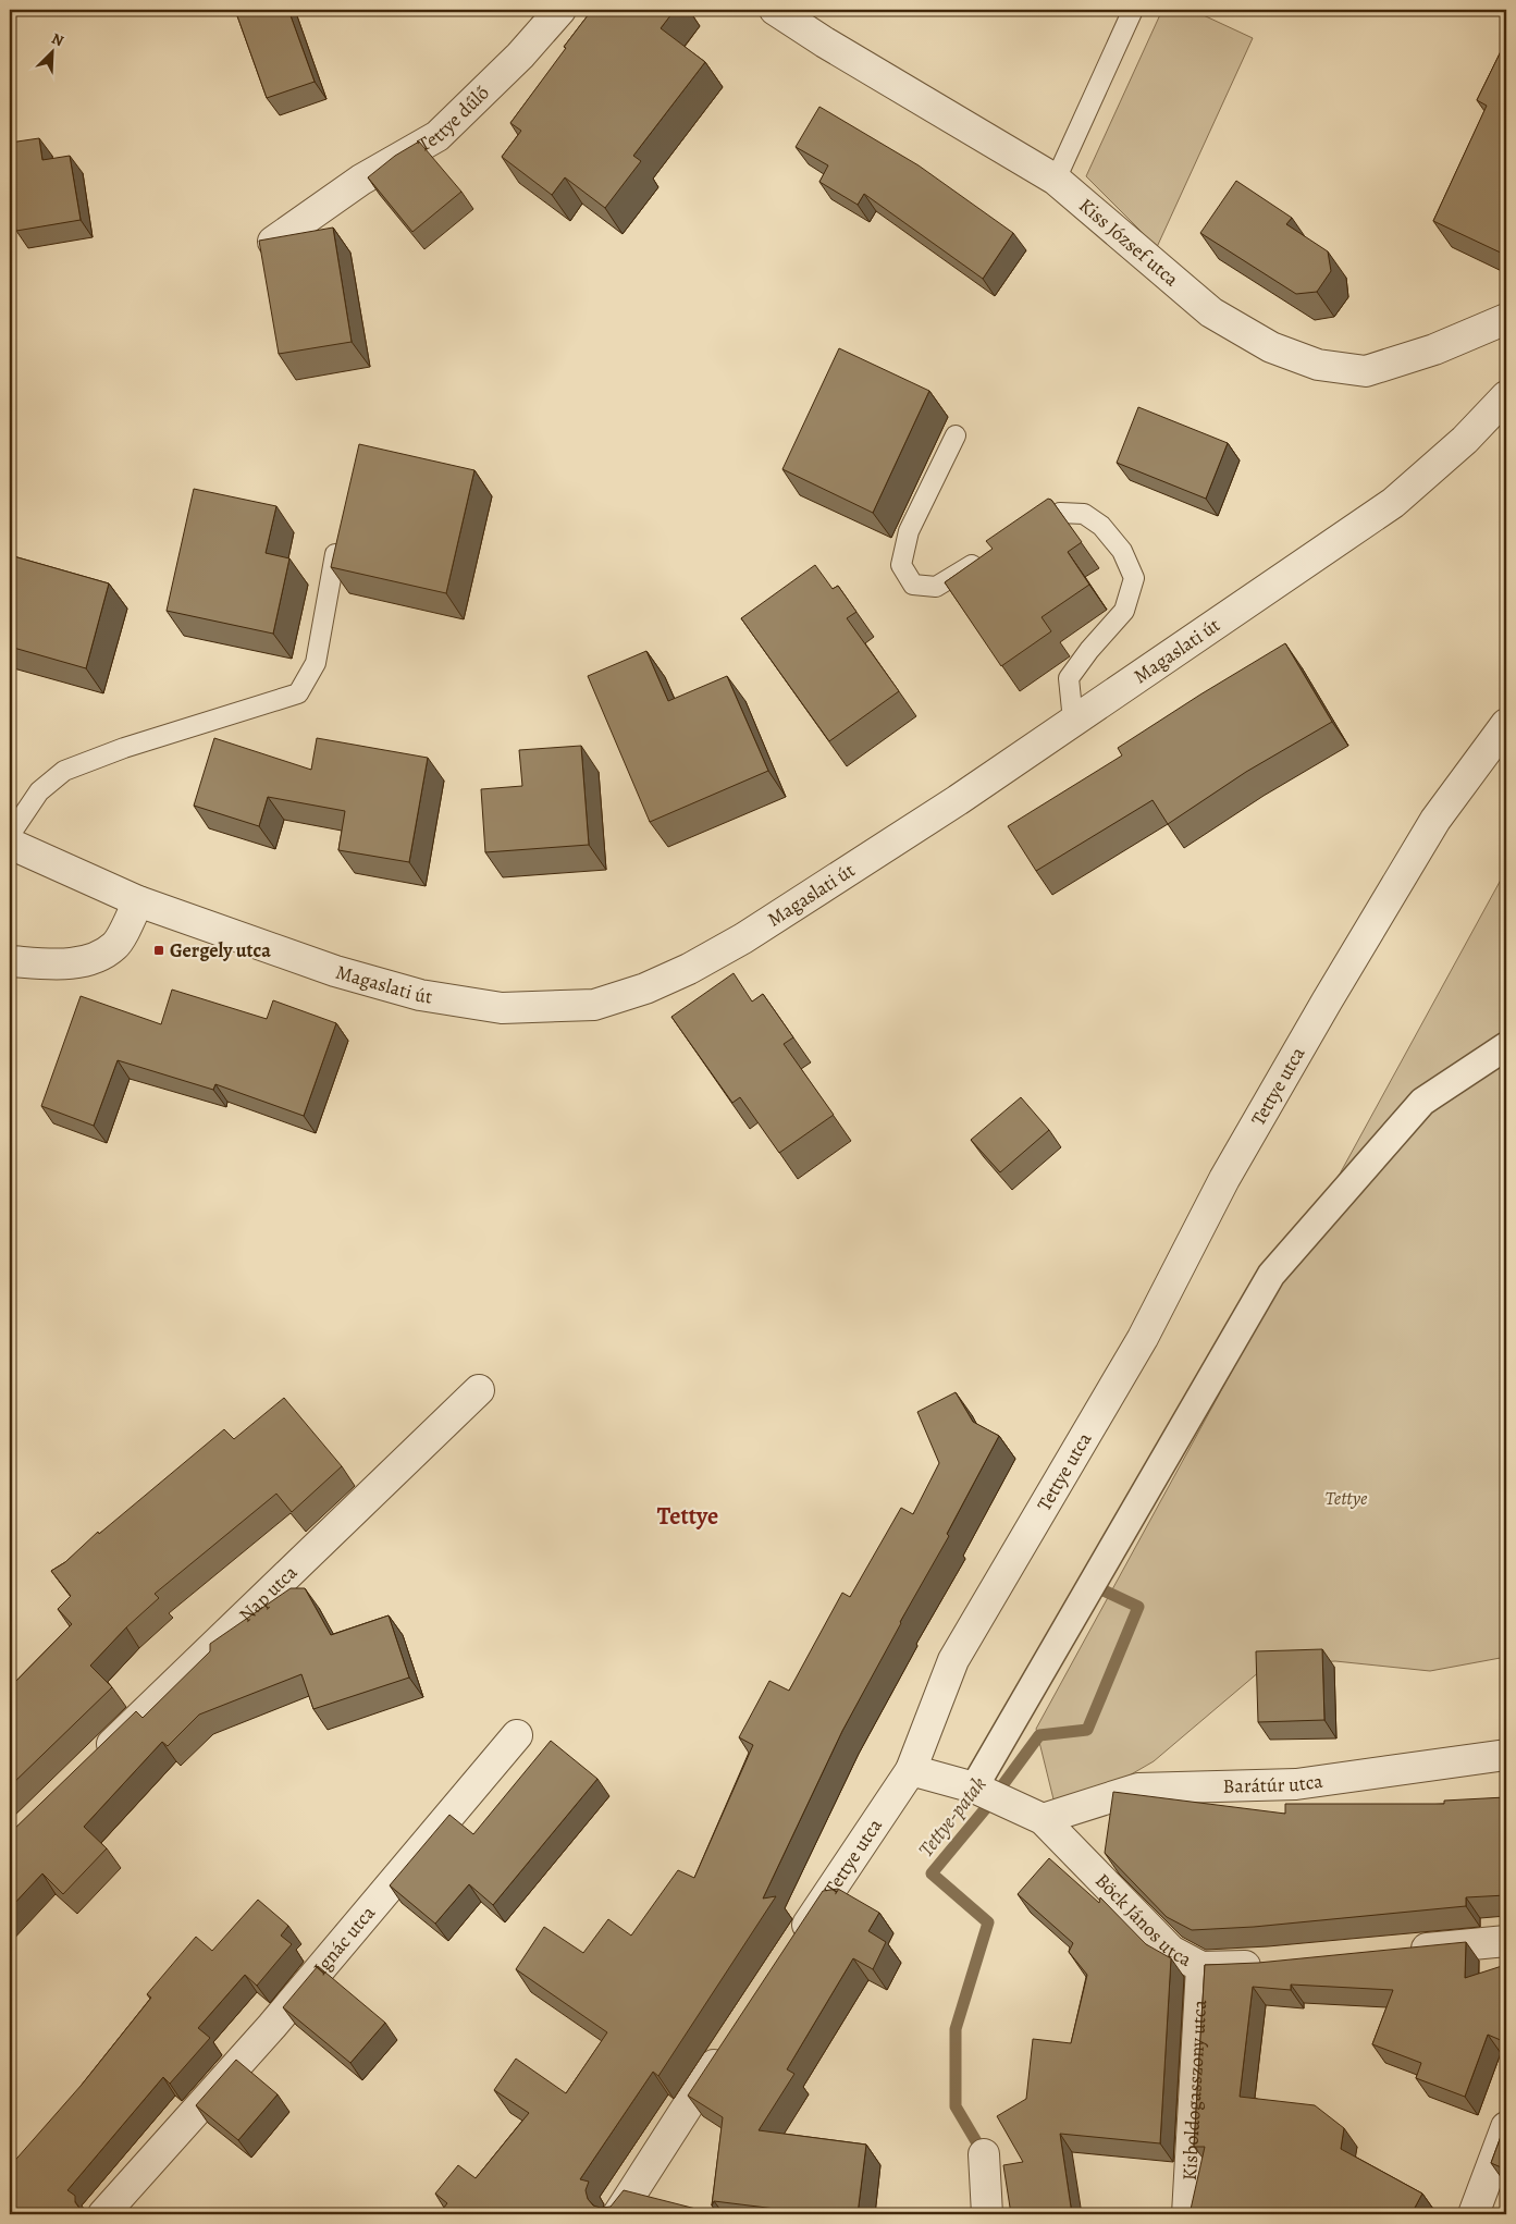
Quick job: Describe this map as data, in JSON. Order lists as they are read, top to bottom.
{
  "streets": {
    "street": [
      "Tettye dűlő",
      "Kiss József utca",
      "Magaslati út",
      "Tettye utca",
      "Nap utca",
      "Barátúr utca",
      "Böck János utca",
      "Ignác utca",
      "Kisboldogasszony utca"
    ]
  },
  "crossings": [
    ["Tettye utca", "Böck János utca"],
    ["Barátúr utca", "Böck János utca"],
    ["Böck János utca", "Kisboldogasszony utca"]
  ],
  "districts": ["Tettye"],
  "water": ["Tettye-patak"],
  "parks": ["Tettye"],
  "places": {
    "transit": ["Gergely utca"]
  },
  "north": "top right"
}
